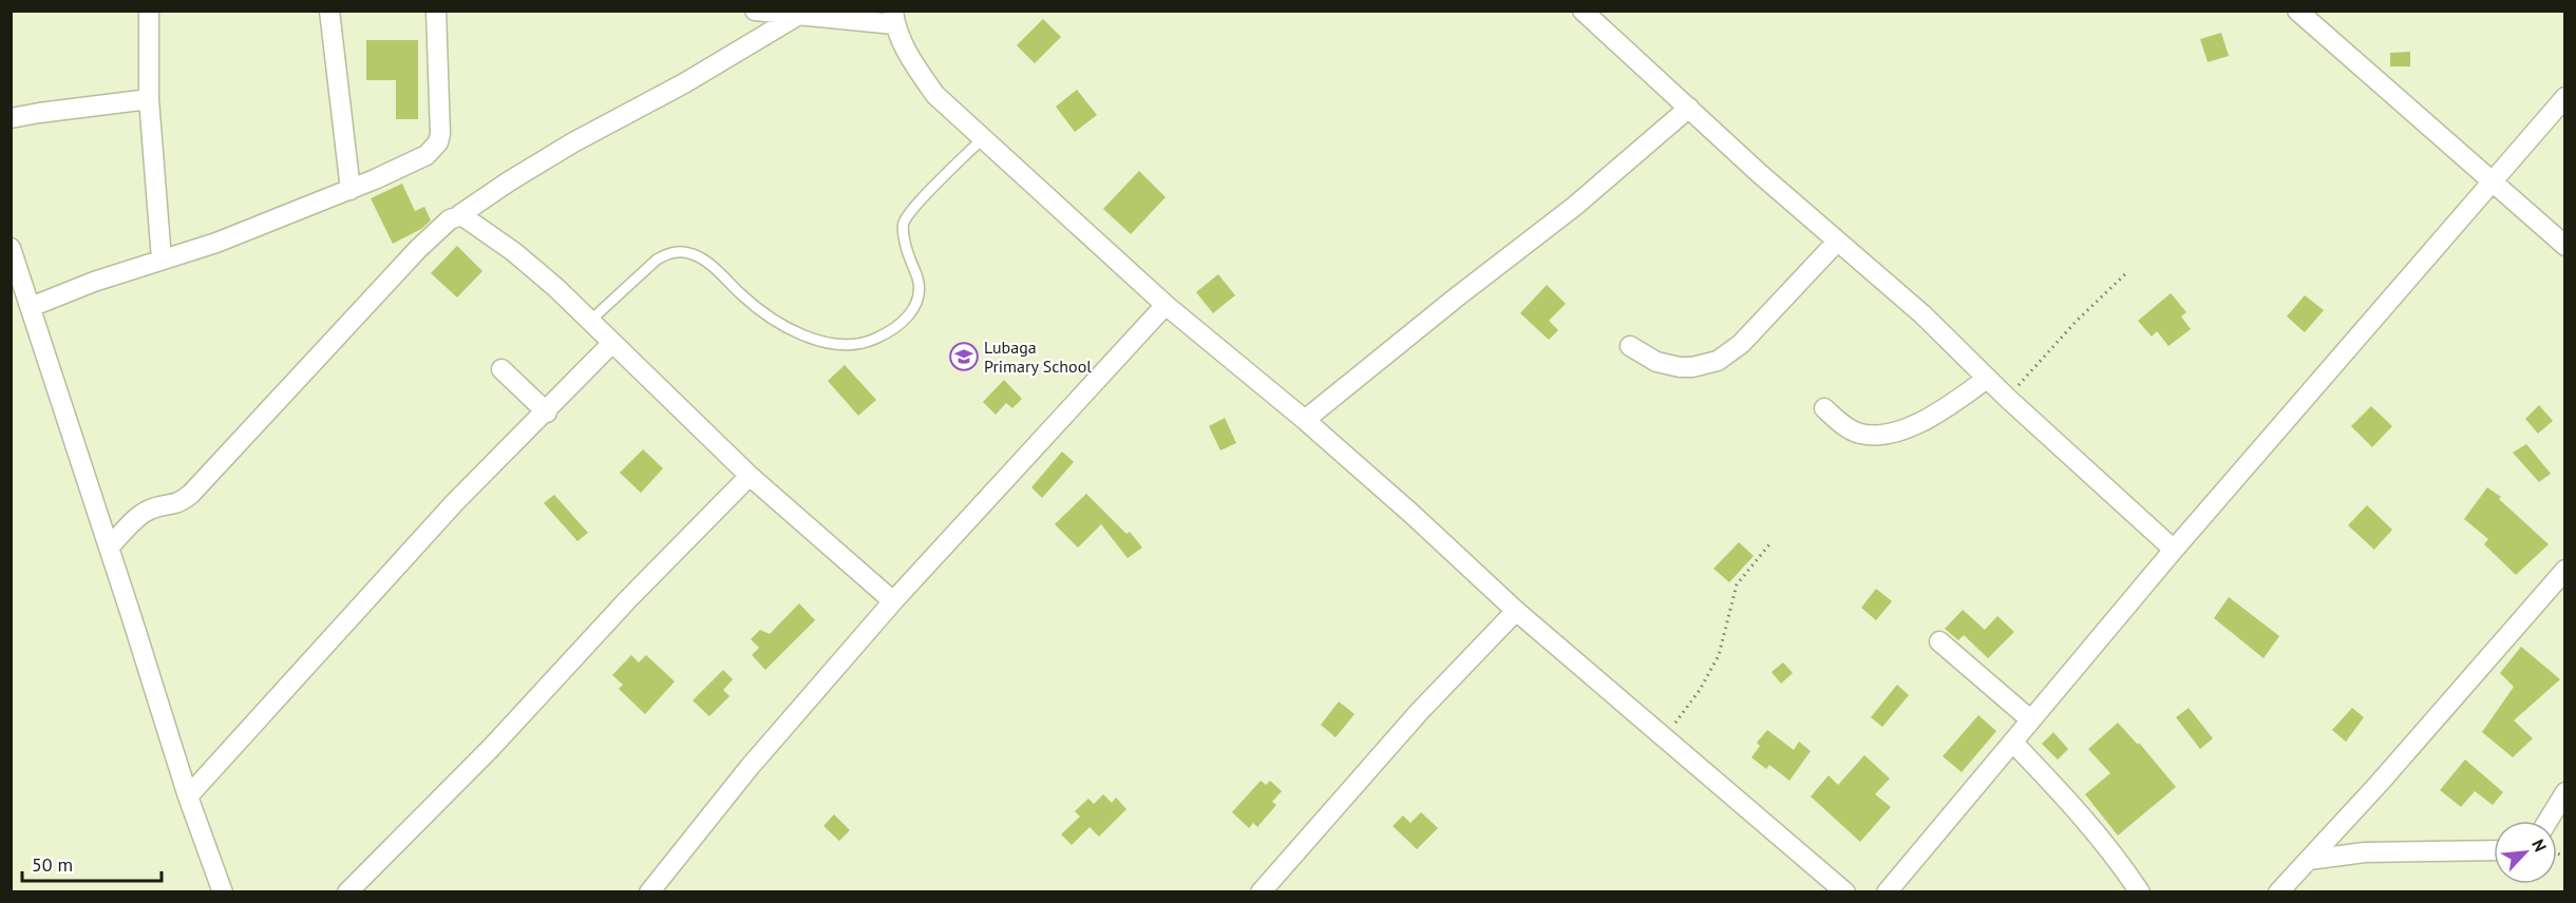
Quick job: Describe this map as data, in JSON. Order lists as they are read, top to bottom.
{
  "places": {
    "school or university": ["Lubaga Primary School"]
  },
  "scale_bar": "50 m",
  "north": "top right"
}
